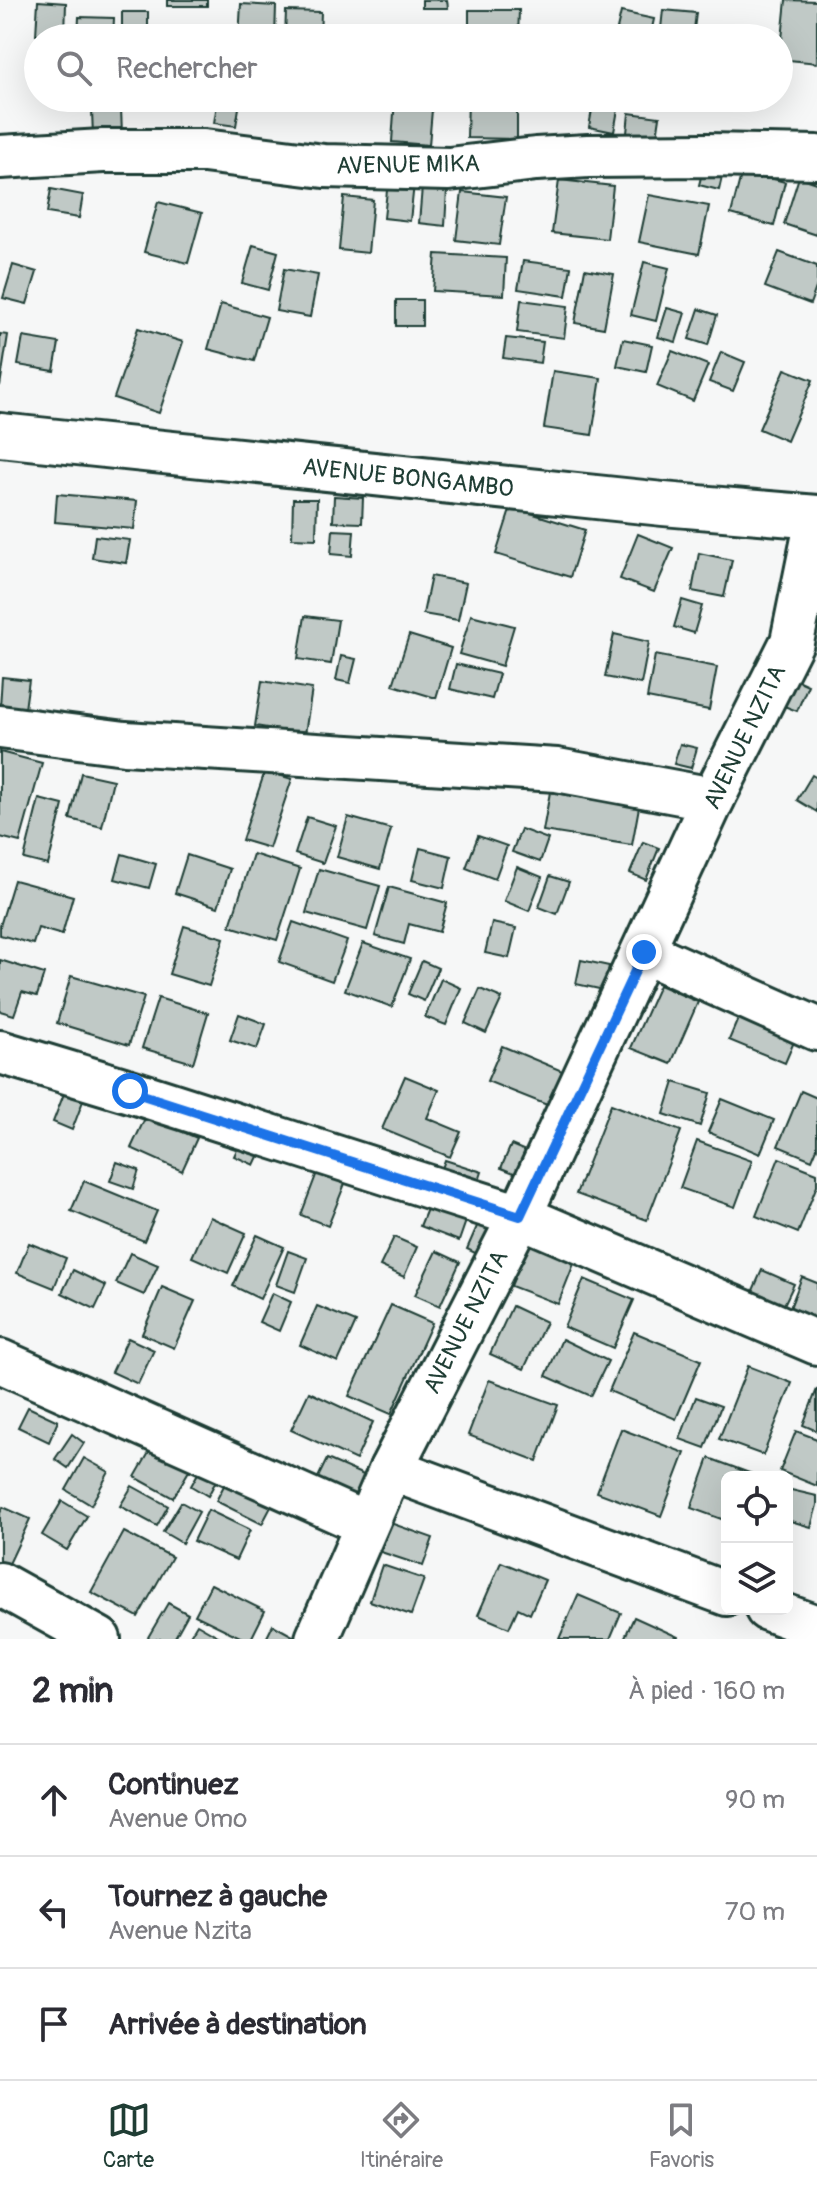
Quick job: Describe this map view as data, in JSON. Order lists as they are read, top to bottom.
{
  "streets": {
    "street": ["AVENUE MIKA", "AVENUE BONGAMBO", "AVENUE NZITA"]
  },
  "crossings": [
    ["AVENUE BONGAMBO", "AVENUE NZITA"]
  ],
  "page": {
    "search": "Rechercher",
    "heading": ["2 min", "À pied · 160 m"],
    "list": [
      ["Continuez", "Avenue Omo", "90 m"],
      ["Tournez à gauche", "Avenue Nzita", "70 m"],
      "Arrivée à destination"
    ],
    "nav": ["Carte", "Itinéraire", "Favoris"]
  }
}
